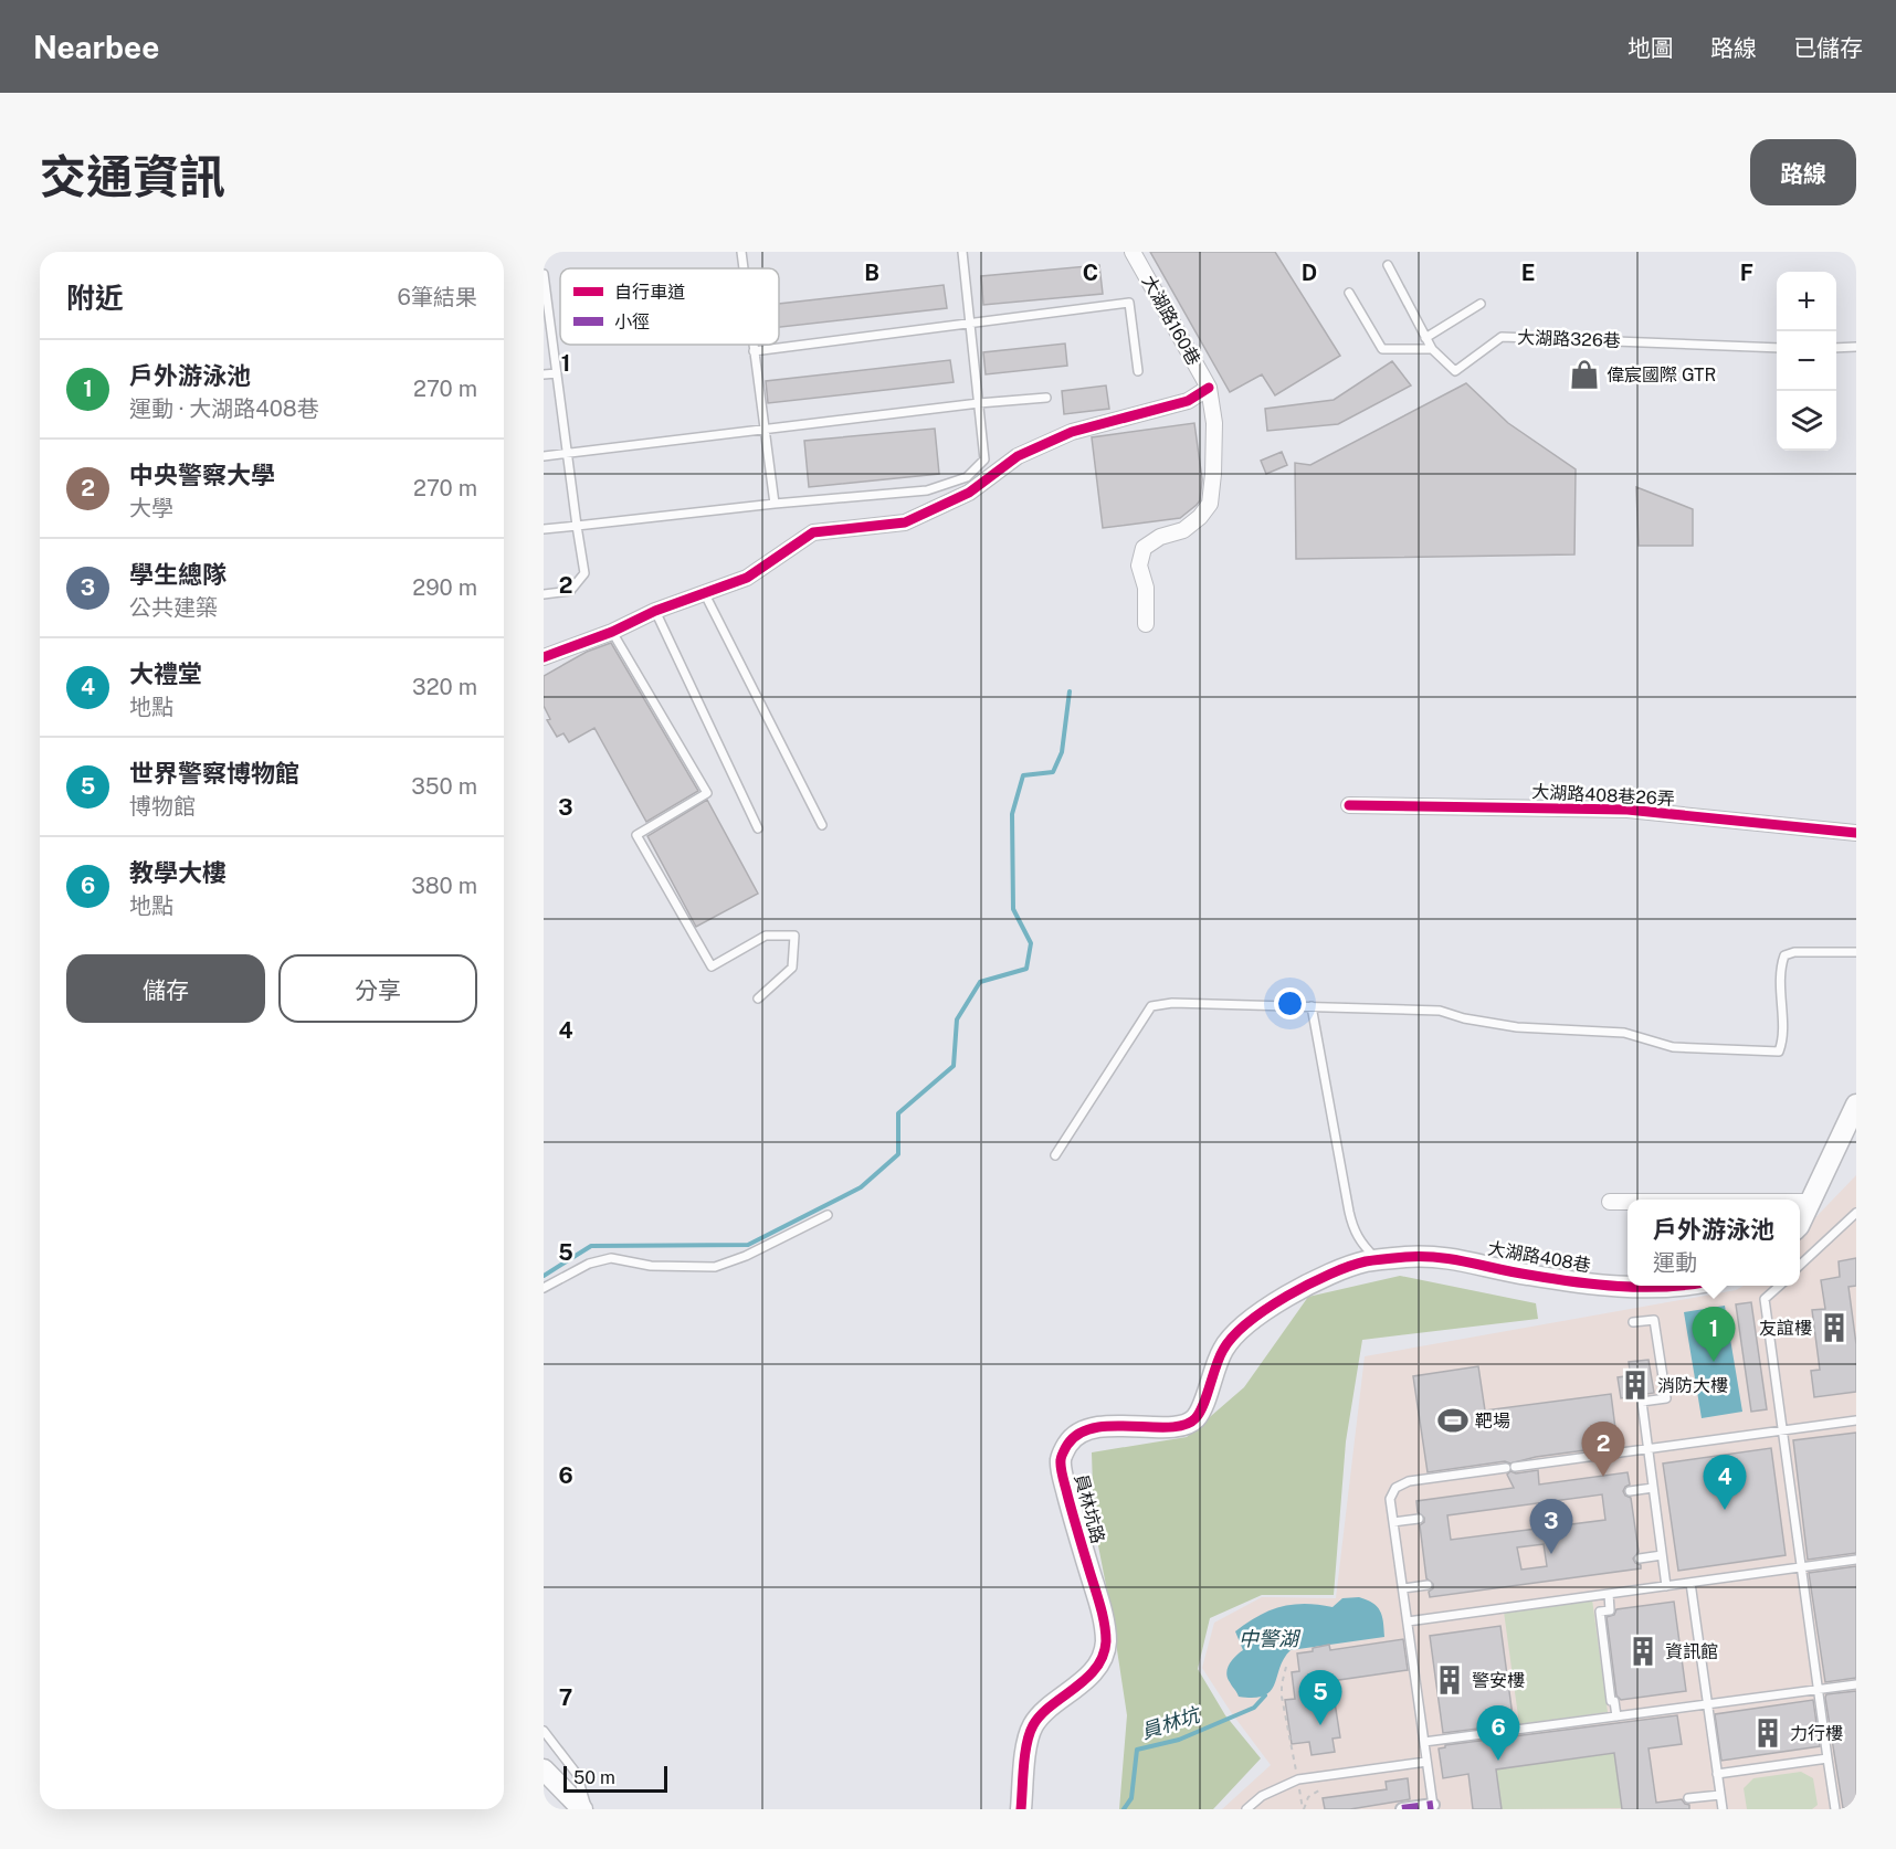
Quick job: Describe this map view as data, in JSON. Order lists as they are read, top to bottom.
{
  "streets": {
    "street": [
      "大湖路160巷",
      "大湖路408巷26弄",
      "大湖路408巷",
      "員林坑路"
    ],
    "lane": ["大湖路326巷"]
  },
  "crossings": [
    ["大湖路408巷", "員林坑路"]
  ],
  "water": ["中警湖", "員林坑"],
  "places": {
    "shop": ["偉宸國際 GTR"],
    "building": [
      "友誼樓",
      "消防大樓",
      "資訊館",
      "警安樓",
      "力行樓"
    ],
    "sports": ["靶場"]
  },
  "legend": ["自行車道", "小徑"],
  "scale_bar": "50 m",
  "page": {
    "header": "Nearbee",
    "nav": ["地圖", "路線", "已儲存"],
    "title": "交通資訊",
    "buttons": [
      "路線",
      ["儲存", "分享"]
    ],
    "heading": ["附近", "6筆結果"],
    "map_buttons": ["+", "−"],
    "list": [
      {
        "mark": "1",
        "name": "戶外游泳池",
        "note": "運動 · 大湖路408巷",
        "value": "270 m"
      },
      {
        "mark": "2",
        "name": "中央警察大學",
        "note": "大學",
        "value": "270 m"
      },
      {
        "mark": "3",
        "name": "學生總隊",
        "note": "公共建築",
        "value": "290 m"
      },
      {
        "mark": "4",
        "name": "大禮堂",
        "note": "地點",
        "value": "320 m"
      },
      {
        "mark": "5",
        "name": "世界警察博物館",
        "note": "博物館",
        "value": "350 m"
      },
      {
        "mark": "6",
        "name": "教學大樓",
        "note": "地點",
        "value": "380 m"
      }
    ],
    "popup": ["戶外游泳池", "運動"],
    "pins": [
      "1",
      "2",
      "4",
      "3",
      "5",
      "6"
    ],
    "scale": "50 m"
  },
  "grid": {
    "columns": [
      "B",
      "C",
      "D",
      "E",
      "F"
    ],
    "rows": [
      "1",
      "2",
      "3",
      "4",
      "5",
      "6",
      "7"
    ]
  }
}
